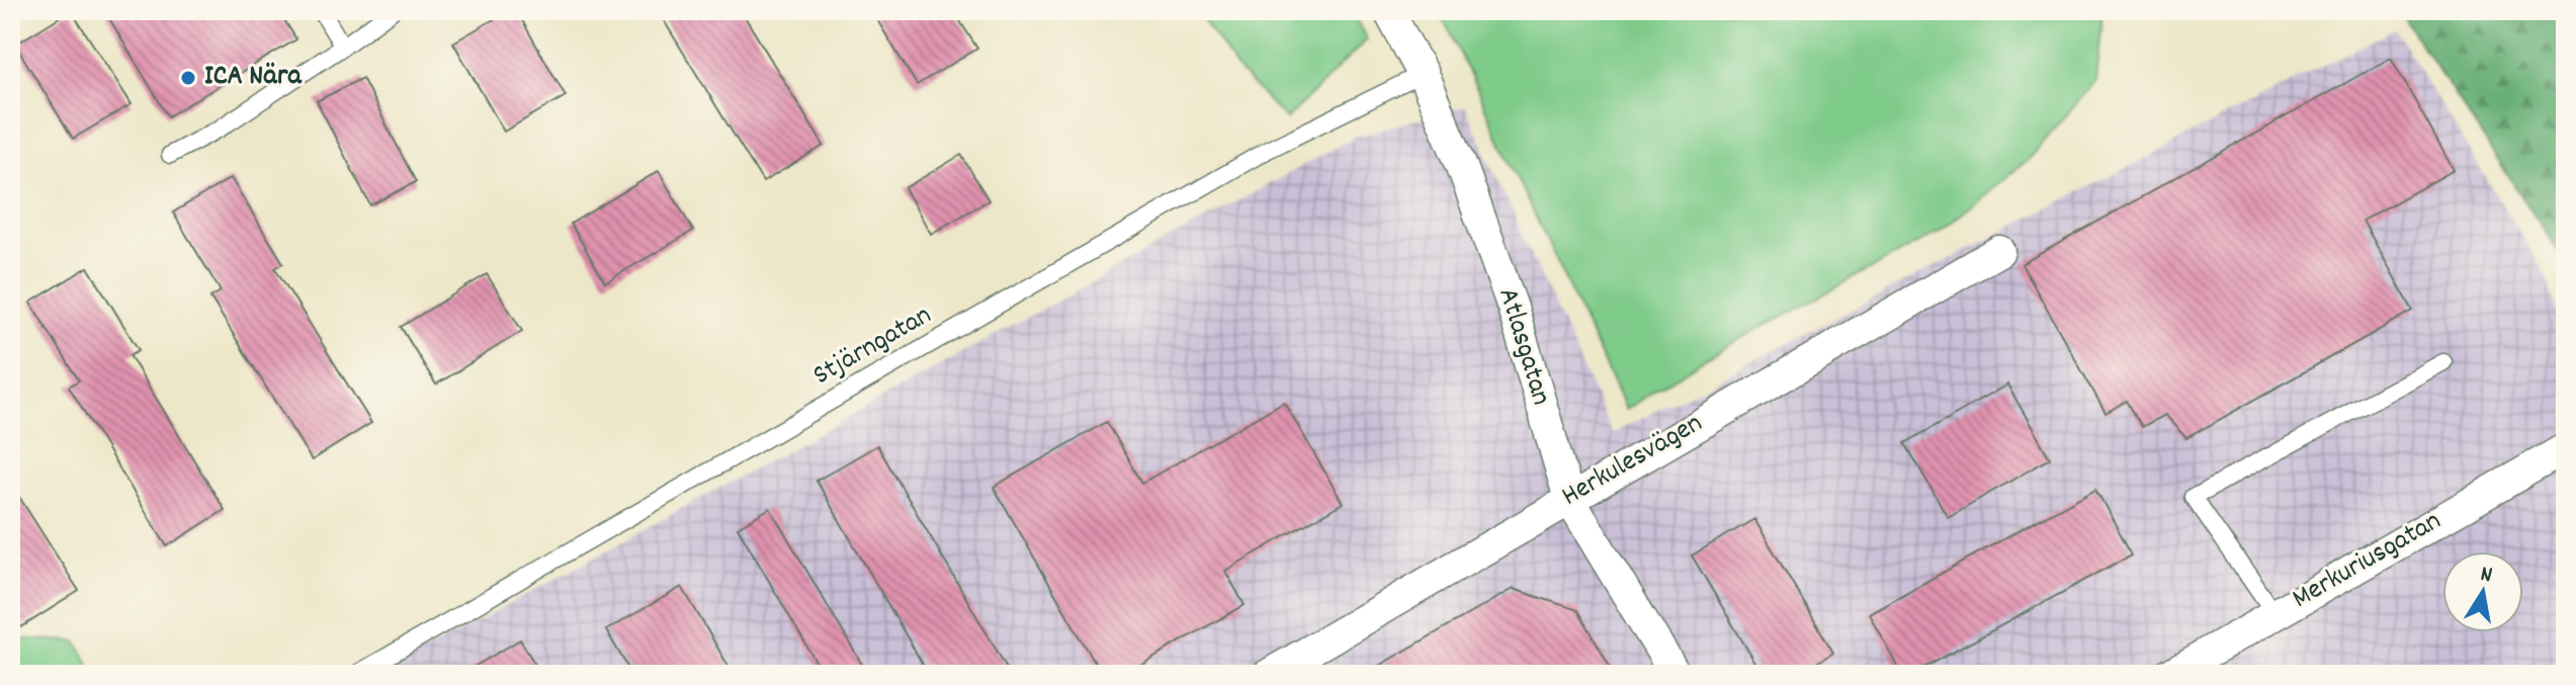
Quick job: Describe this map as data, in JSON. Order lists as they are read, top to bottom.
{
  "streets": {
    "street": ["Atlasgatan", "Herkulesvägen", "Merkuriusgatan"],
    "lane": ["Stjärngatan"]
  },
  "crossings": [
    ["Stjärngatan", "Atlasgatan"],
    ["Atlasgatan", "Herkulesvägen"]
  ],
  "places": ["ICA Nära"],
  "north": "top"
}
